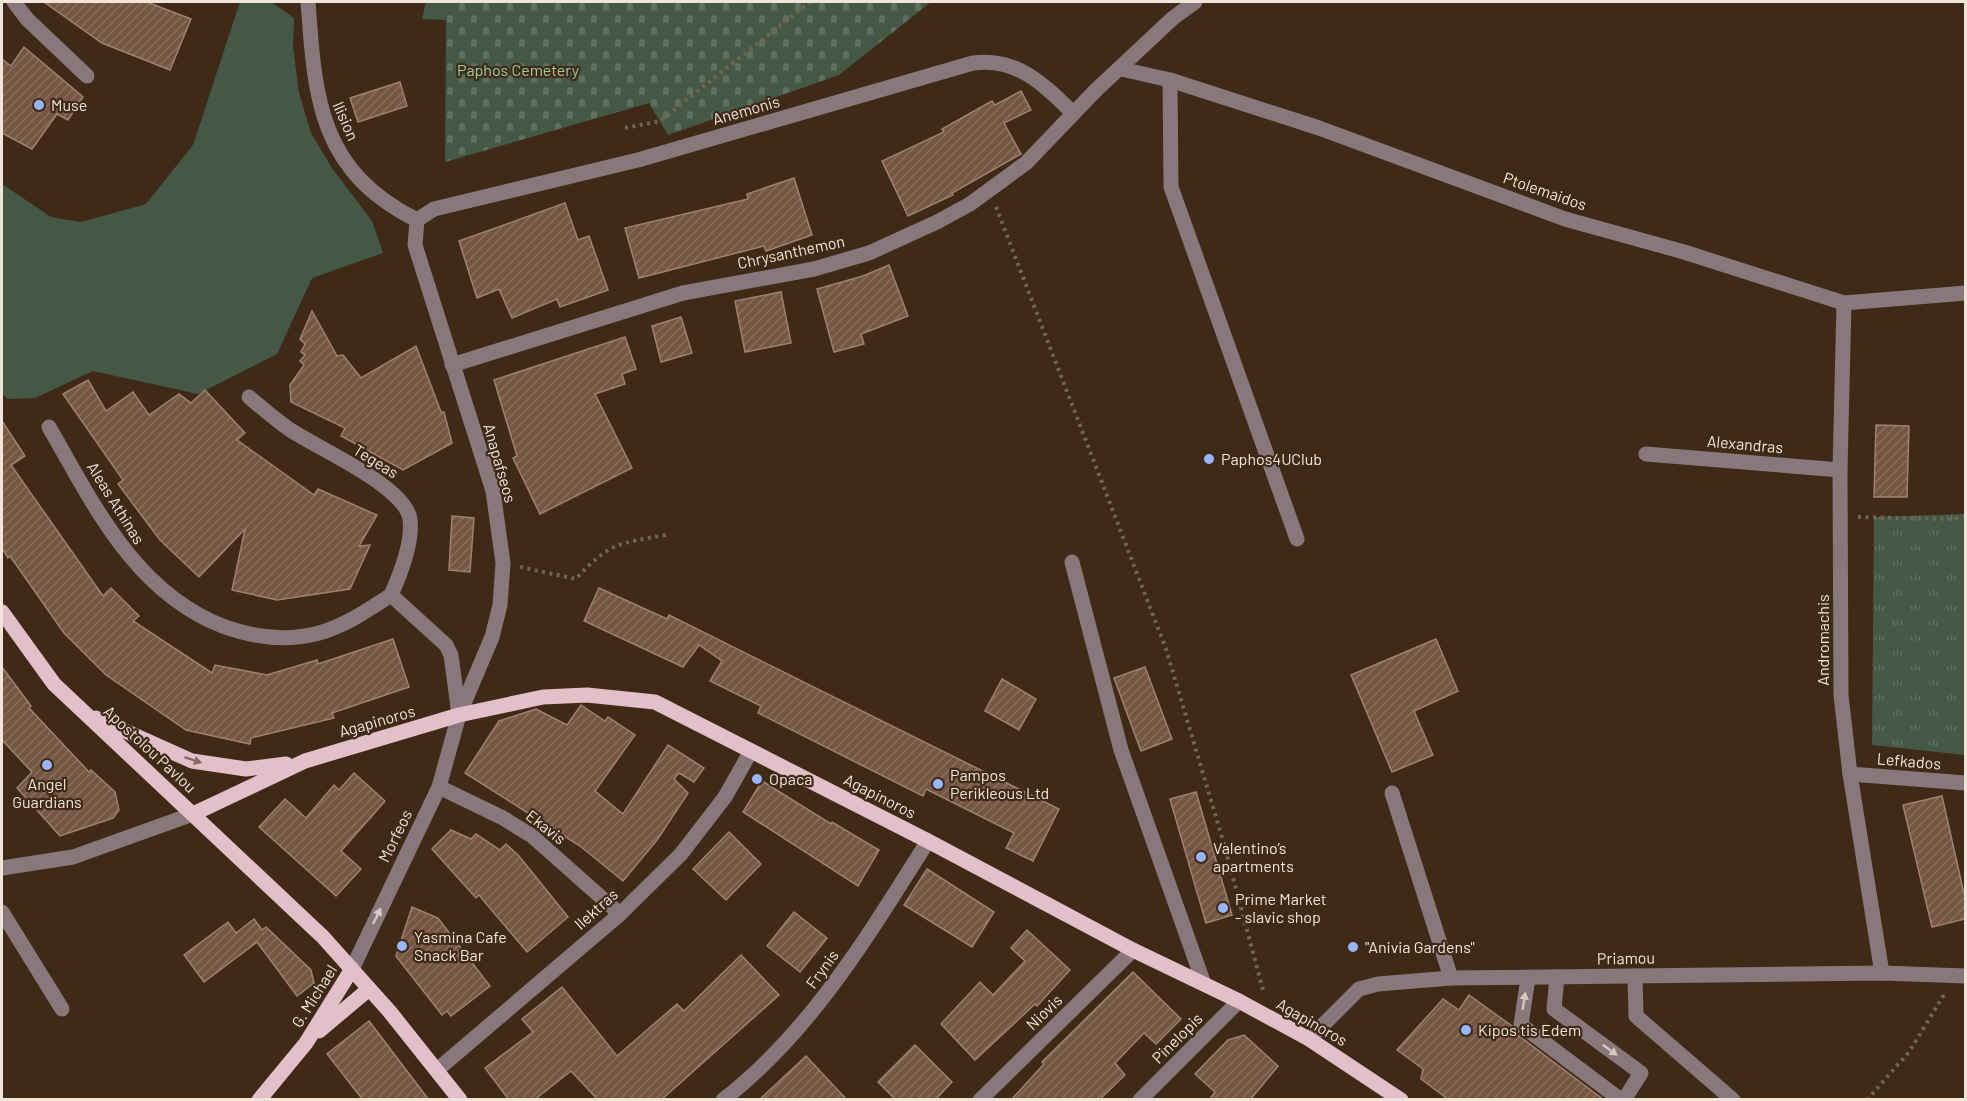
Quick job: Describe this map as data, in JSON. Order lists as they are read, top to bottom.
{
  "streets": {
    "main road": ["Agapinoros", "Apostolou Pavlou", "G. Michael"],
    "street": [
      "Anemonis",
      "Ilision",
      "Ptolemaidos",
      "Chrysanthemon",
      "Alexandras",
      "Tegeas",
      "Anapafseos",
      "Aleas Athinas",
      "Andromachis",
      "Lefkados",
      "Ekavis",
      "Morfeos",
      "Ilektras",
      "Priamou",
      "Frynis",
      "Niovis",
      "Pinelopis"
    ]
  },
  "crossings": [
    ["Anemonis", "Ilision"],
    ["Anemonis", "Chrysanthemon"],
    ["Anemonis", "Anapafseos"],
    ["Ilision", "Anapafseos"],
    ["Ptolemaidos", "Chrysanthemon"],
    ["Ptolemaidos", "Andromachis"],
    ["Chrysanthemon", "Anapafseos"],
    ["Alexandras", "Andromachis"],
    ["Tegeas", "Aleas Athinas"],
    ["Anapafseos", "Agapinoros"],
    ["Anapafseos", "Morfeos"],
    ["Andromachis", "Lefkados"],
    ["Andromachis", "Priamou"],
    ["Agapinoros", "Morfeos"],
    ["Agapinoros", "Ilektras"],
    ["Agapinoros", "Priamou"],
    ["Agapinoros", "Frynis"],
    ["Agapinoros", "Niovis"],
    ["Agapinoros", "Pinelopis"],
    ["Apostolou Pavlou", "Morfeos"],
    ["Apostolou Pavlou", "Ilektras"],
    ["Apostolou Pavlou", "G. Michael"],
    ["Ekavis", "Morfeos"],
    ["Ekavis", "Ilektras"],
    ["Morfeos", "G. Michael"]
  ],
  "one_way": ["Morfeos"],
  "parks": ["Paphos Cemetery"],
  "places": [
    "Muse",
    "Paphos4UClub",
    "Angel Guardians",
    "Opaca",
    "Pampos Perikleous Ltd",
    "Valentino’s apartments",
    "Prime Market - slavic shop",
    "Yasmina Cafe Snack Bar",
    "\"Anivia Gardens\"",
    "Kipos tis Edem"
  ]
}
